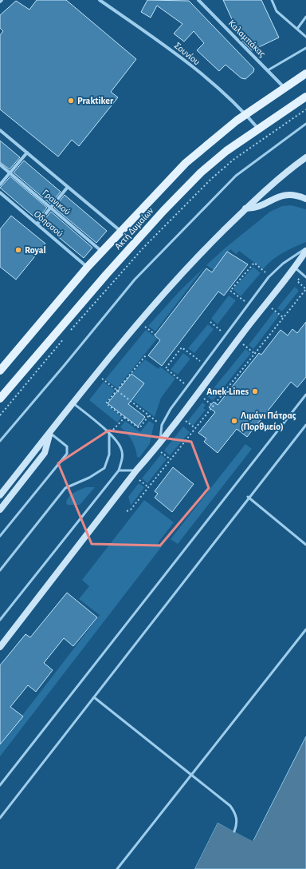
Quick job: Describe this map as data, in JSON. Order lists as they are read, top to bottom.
{
  "streets": {
    "main road": ["Ακτή Δυμαίων"],
    "street": [
      "Καλαμπάκας",
      "Σουνίου",
      "Γρανικού",
      "Οδησσού"
    ]
  },
  "crossings": [
    ["Καλαμπάκας", "Ακτή Δυμαίων"],
    ["Σουνίου", "Ακτή Δυμαίων"],
    ["Γρανικού", "Ακτή Δυμαίων"],
    ["Οδησσού", "Ακτή Δυμαίων"]
  ],
  "places": [
    "Praktiker",
    "Royal",
    "Anek-Lines",
    "Λιμάνι Πάτρας (Πορθμείο)"
  ]
}
